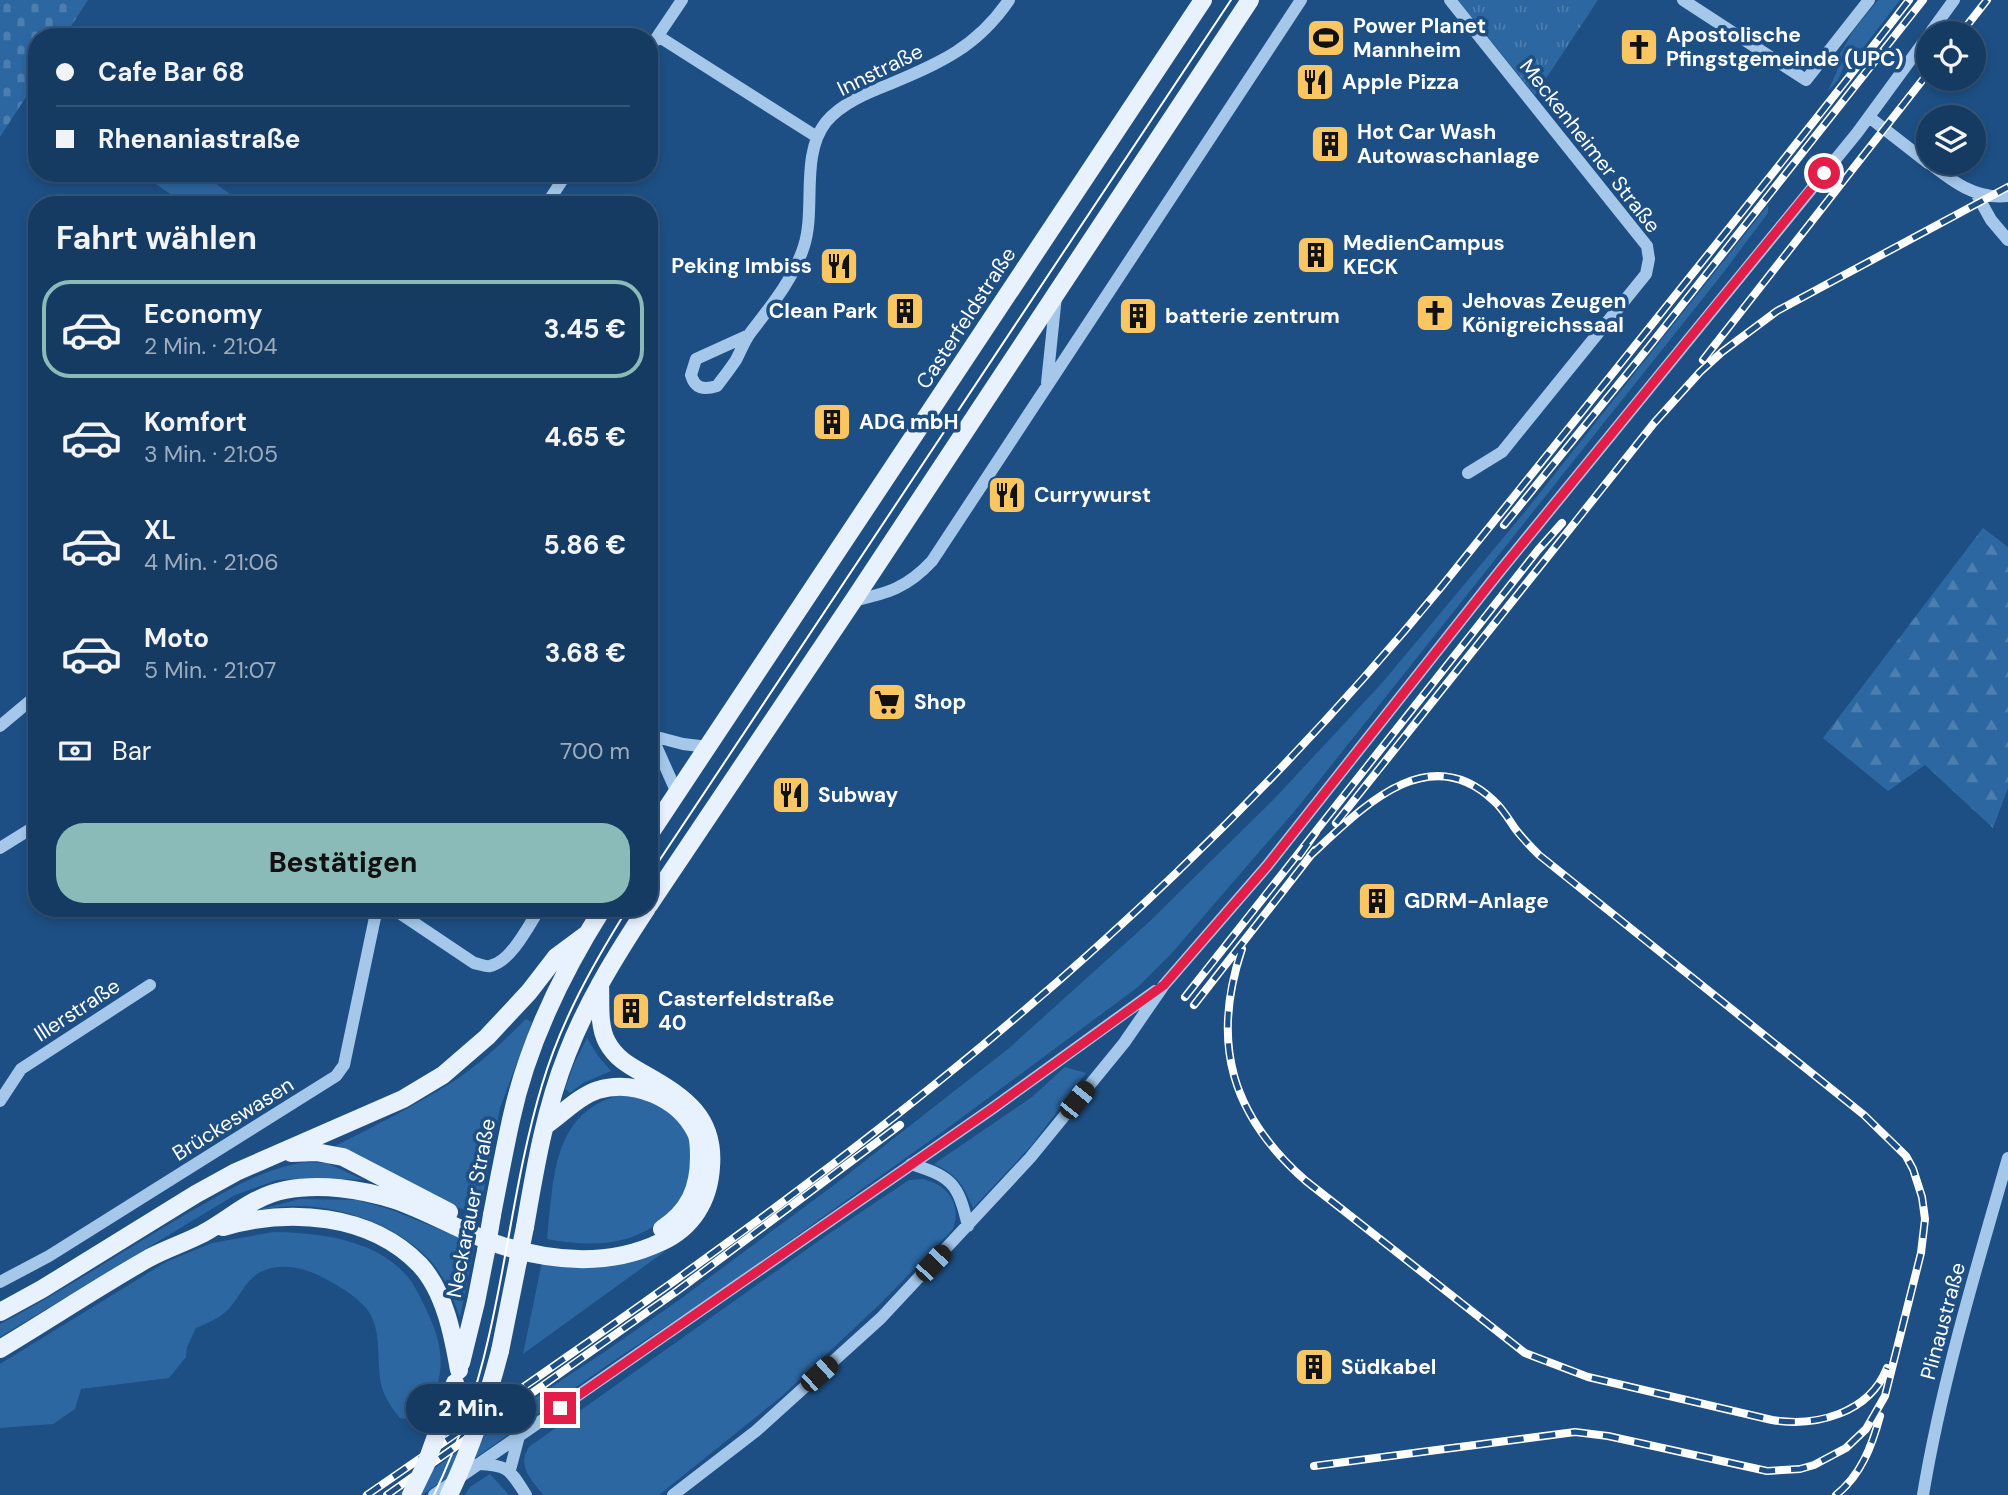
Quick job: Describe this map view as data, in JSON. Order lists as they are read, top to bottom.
{
  "streets": {
    "main road": ["Casterfeldstraße", "Neckarauer Straße"],
    "street": [
      "Innstraße",
      "Meckenheimer Straße",
      "Illerstraße",
      "Brückeswasen",
      "Plinaustraße"
    ]
  },
  "places": {
    "sports": ["Power Planet Mannheim"],
    "church": ["Apostolische Pfingstgemeinde (UPC)", "Jehovas Zeugen Königreichssaal"],
    "restaurant": [
      "Apple Pizza",
      "Peking Imbiss",
      "Currywurst",
      "Subway"
    ],
    "building": [
      "Hot Car Wash Autowaschanlage",
      "MedienCampus KECK",
      "Clean Park",
      "batterie zentrum",
      "ADG mbH",
      "GDRM-Anlage",
      "Casterfeldstraße 40",
      "Südkabel"
    ],
    "supermarket": ["Shop"]
  },
  "page": {
    "banner": ["Cafe Bar 68", "Rhenaniastraße"],
    "heading": "Fahrt wählen",
    "list": [
      {
        "name": "Economy",
        "note": "2 Min. · 21:04",
        "value": "3.45 €"
      },
      {
        "name": "Komfort",
        "note": "3 Min. · 21:05",
        "value": "4.65 €"
      },
      {
        "name": "XL",
        "note": "4 Min. · 21:06",
        "value": "5.86 €"
      },
      {
        "name": "Moto",
        "note": "5 Min. · 21:07",
        "value": "3.68 €"
      }
    ],
    "pay": ["Bar", "700 m"],
    "buttons": "Bestätigen",
    "bubble": "2 Min."
  }
}
